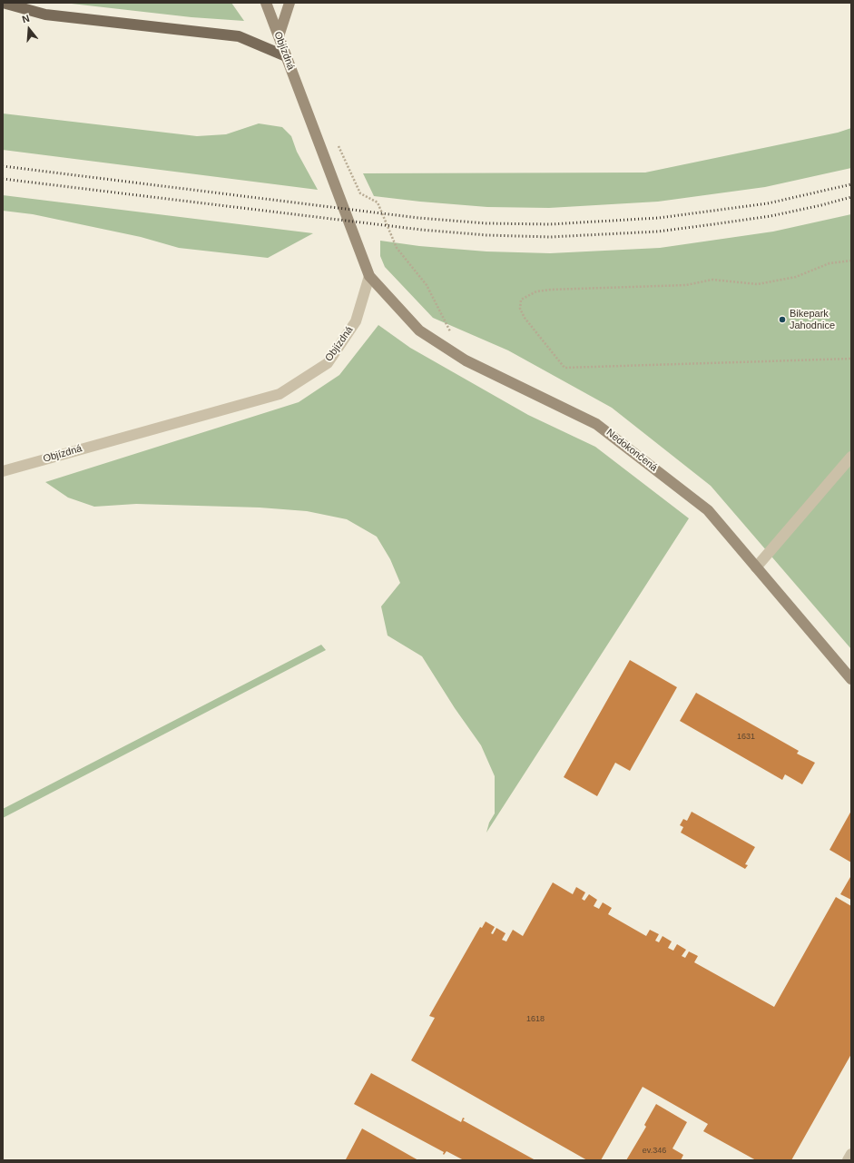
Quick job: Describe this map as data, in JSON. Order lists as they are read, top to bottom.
{
  "streets": {
    "street": ["Objízdná", "Nedokončená"]
  },
  "crossings": [
    ["Objízdná", "Nedokončená"]
  ],
  "places": ["Bikepark Jahodnice"],
  "house_numbers": ["1631", "1618", "ev.346"],
  "north": "top"
}
